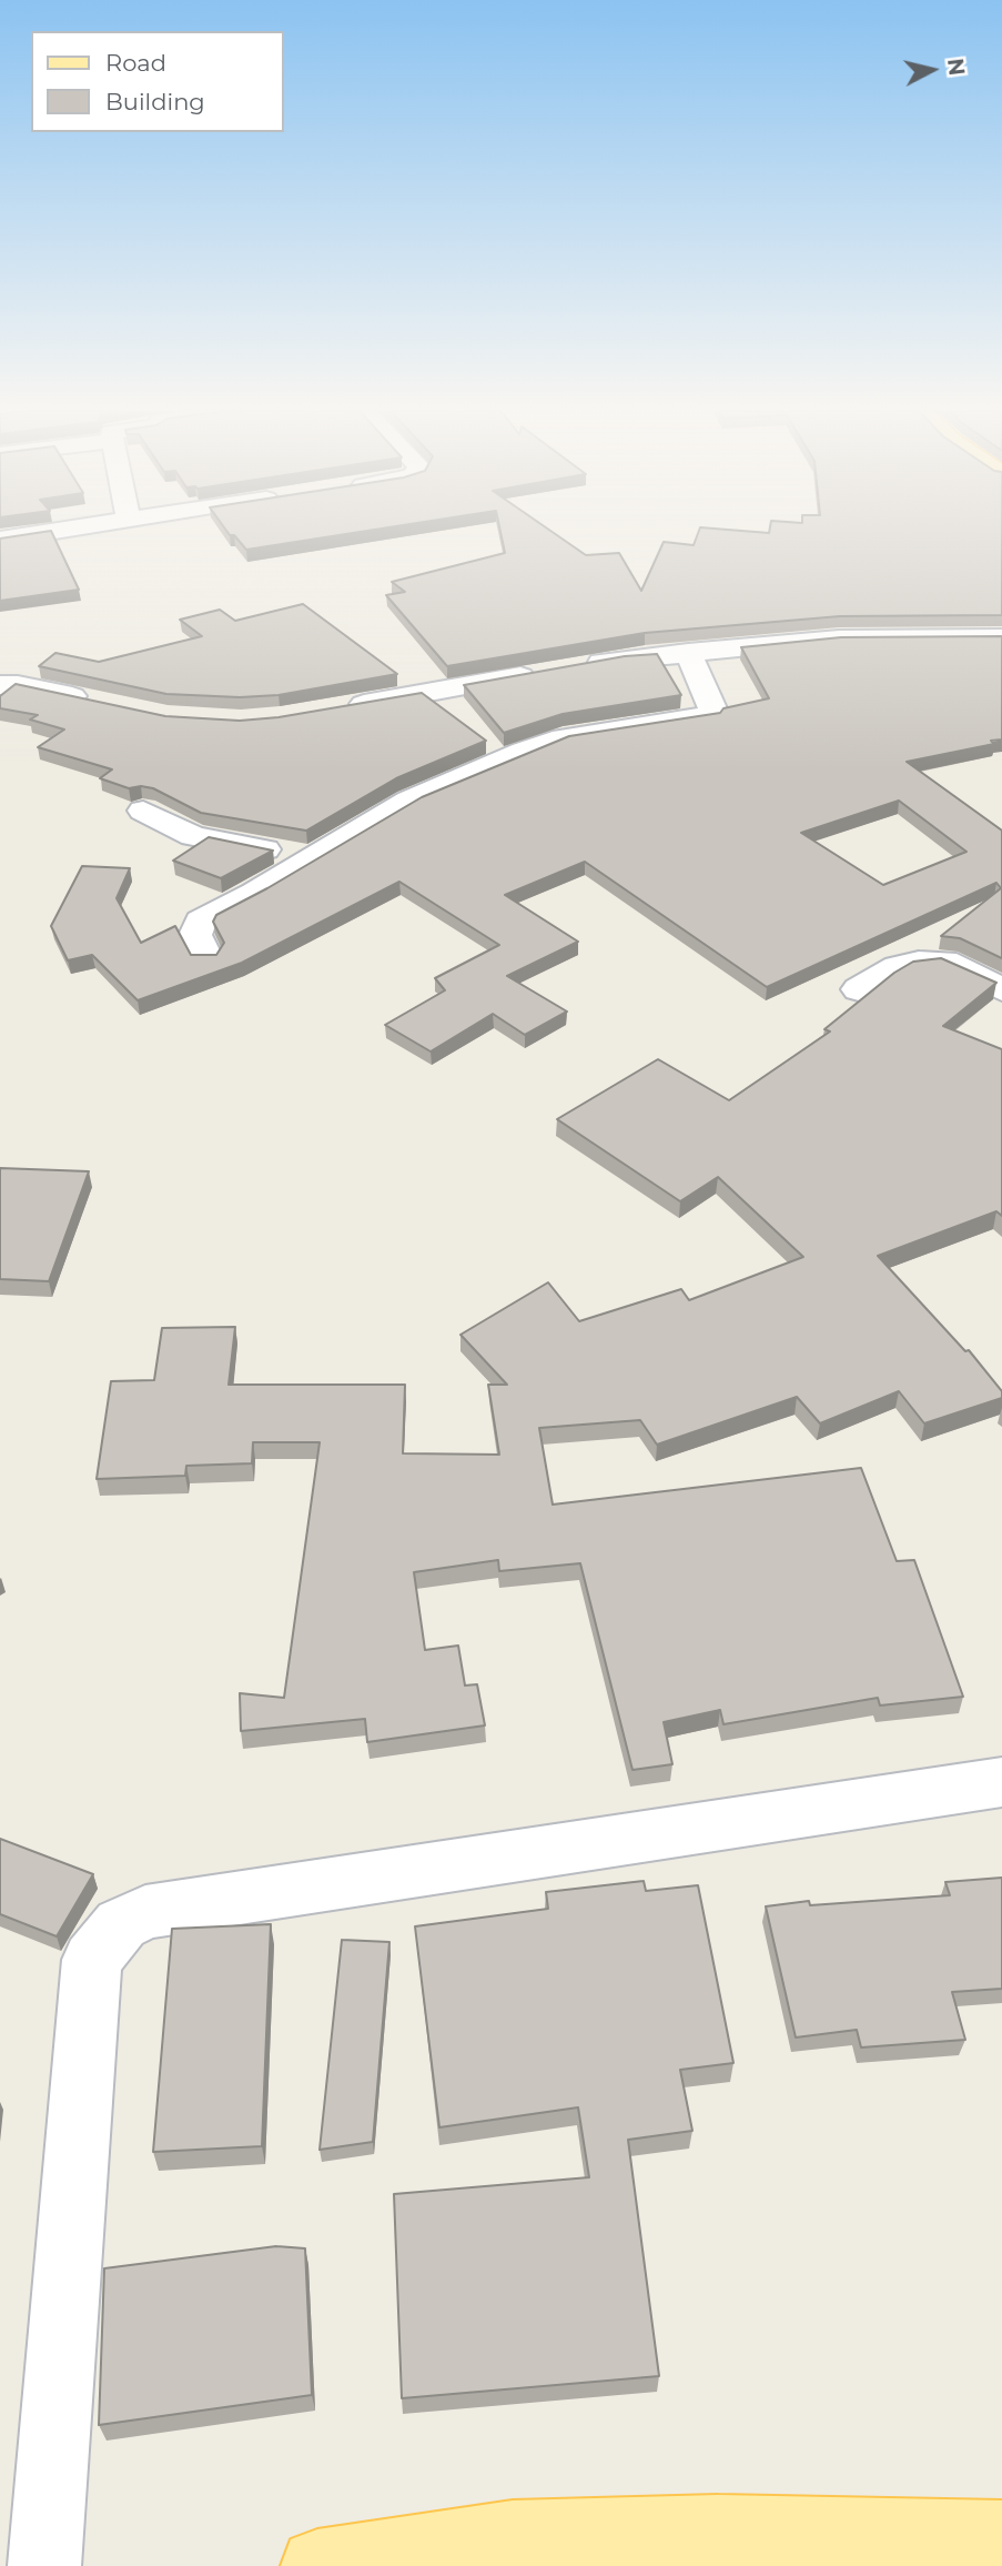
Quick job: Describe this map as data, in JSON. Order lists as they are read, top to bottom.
{
  "legend": ["Road", "Building"],
  "north": "right"
}
